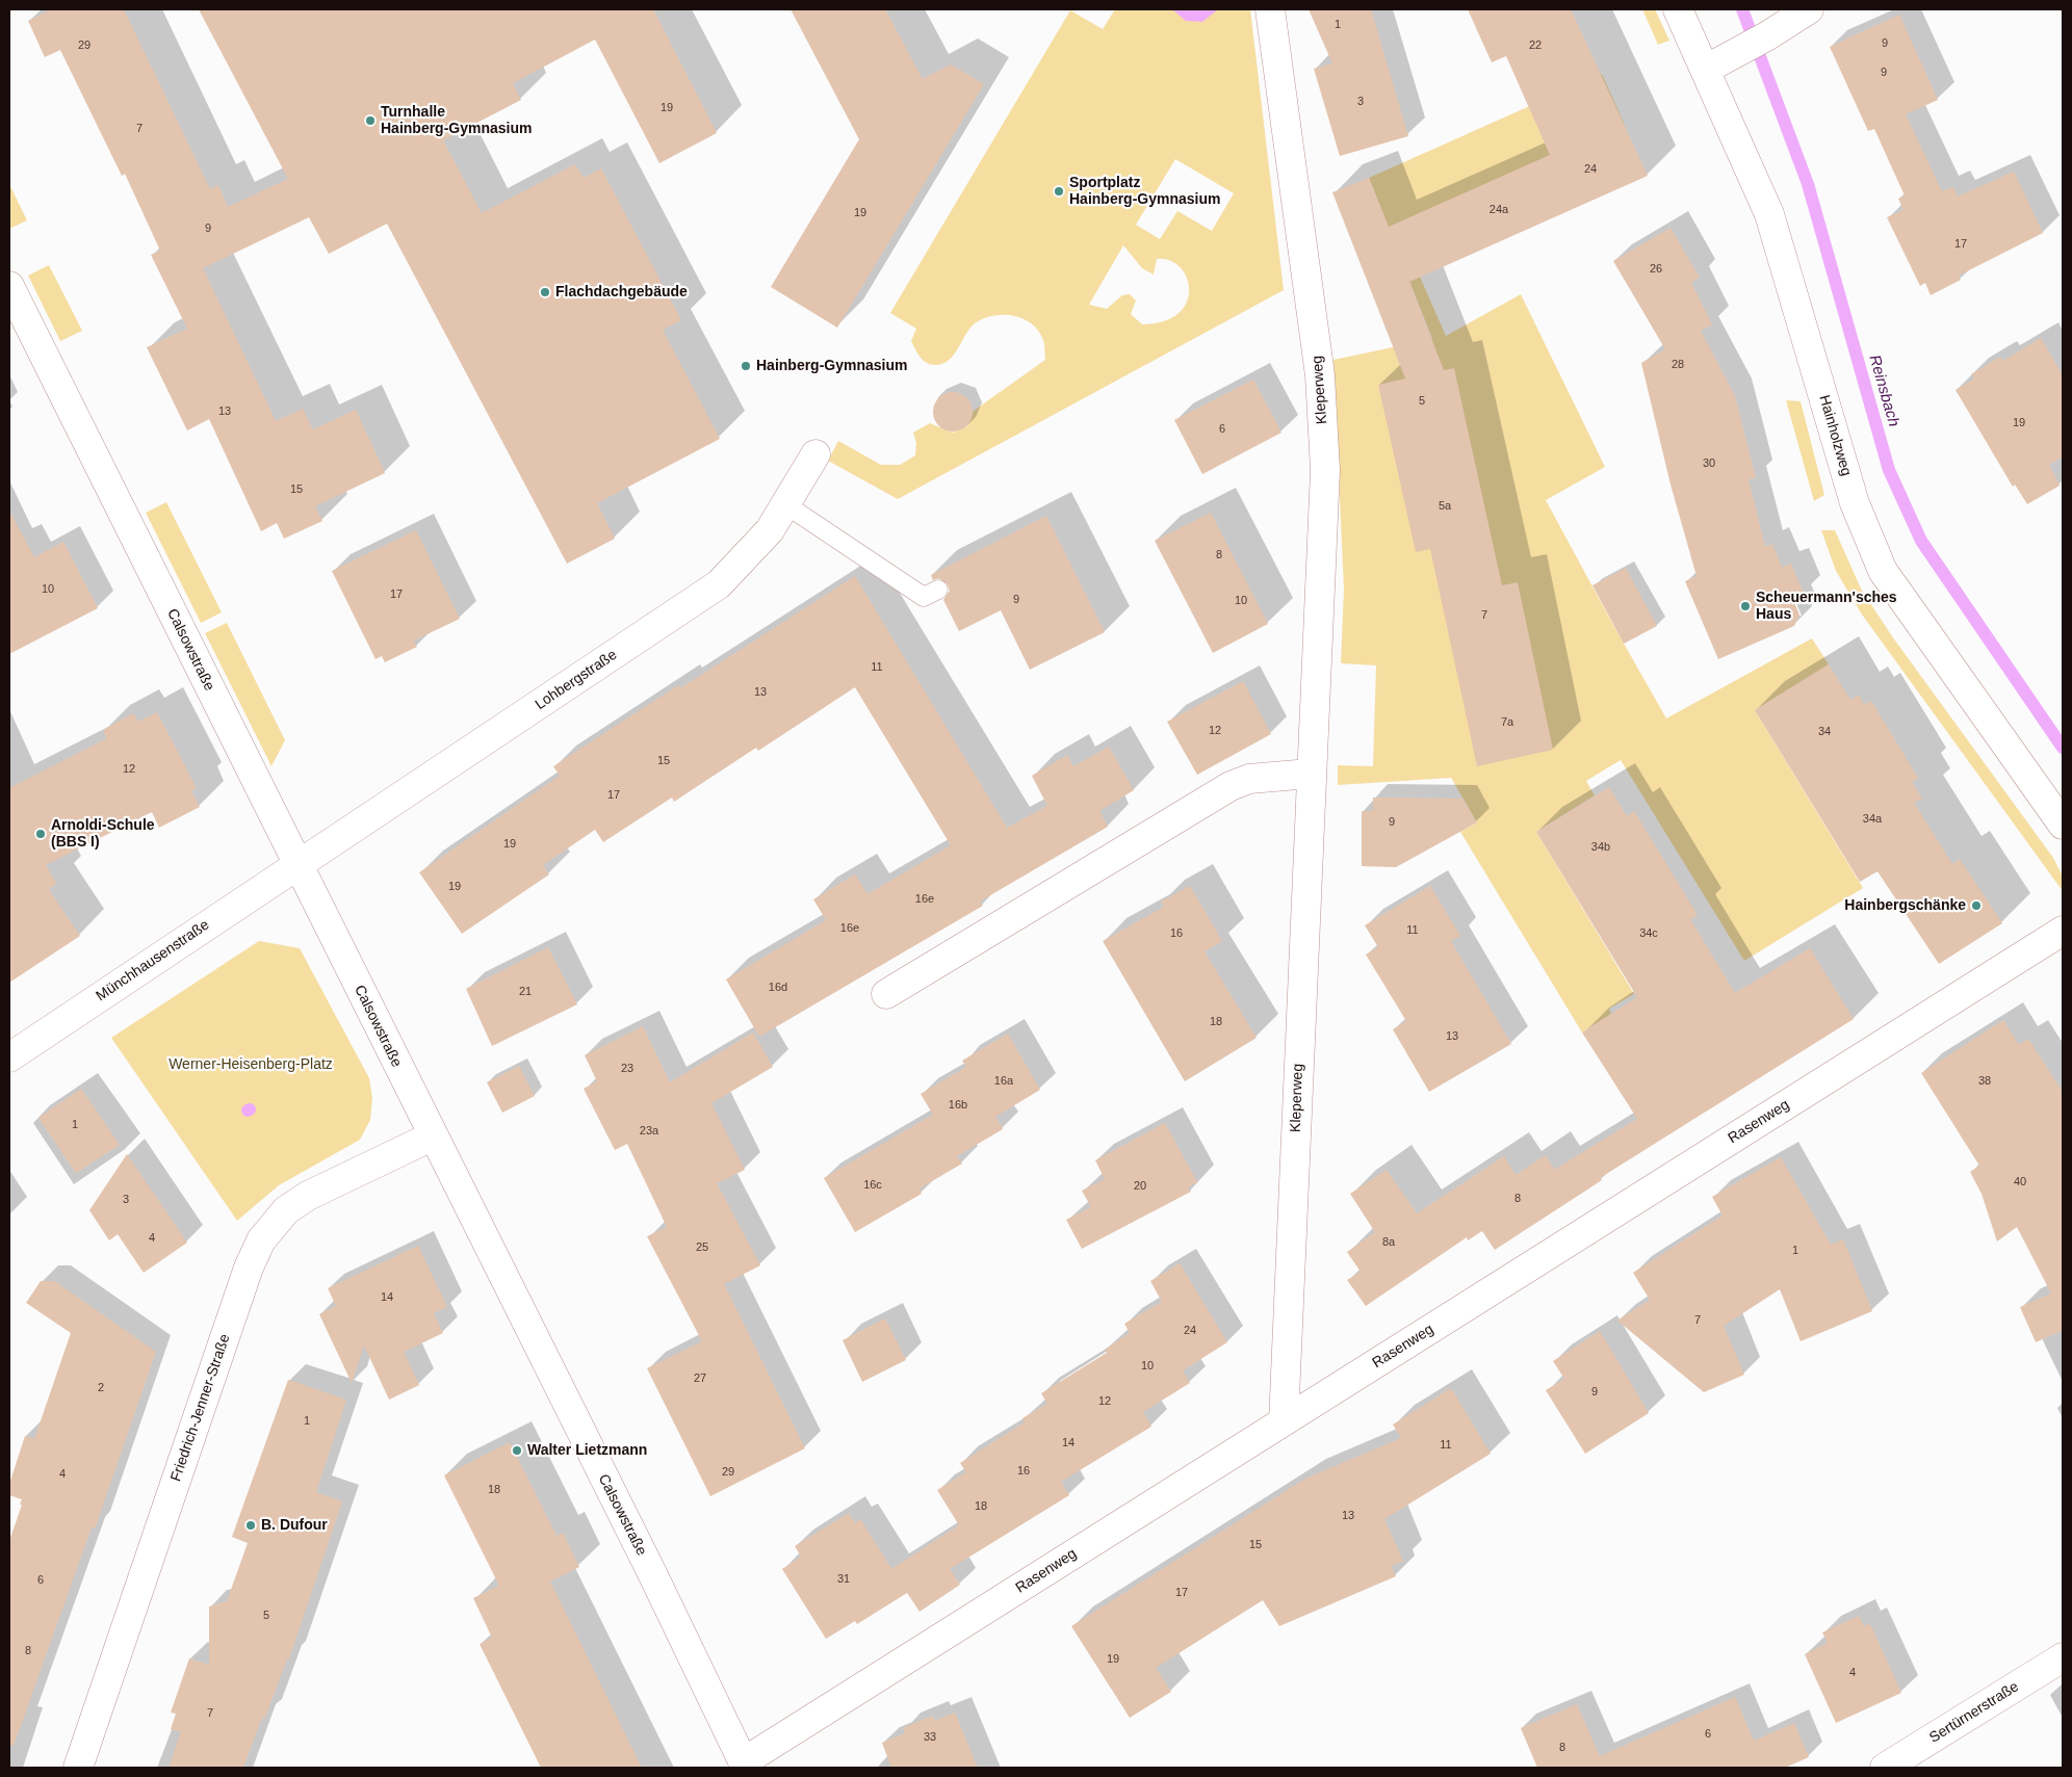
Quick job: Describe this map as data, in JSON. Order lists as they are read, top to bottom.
{
  "streets": {
    "street": [
      "Kleperweg",
      "Hainholzweg",
      "Calsowstraße",
      "Lohbergstraße",
      "Münchhausenstraße",
      "Rasenweg",
      "Friedrich-Jenner-Straße",
      "Sertürnerstraße"
    ]
  },
  "crossings": [
    ["Kleperweg", "Rasenweg"],
    ["Calsowstraße", "Lohbergstraße"],
    ["Calsowstraße", "Münchhausenstraße"],
    ["Calsowstraße", "Rasenweg"],
    ["Calsowstraße", "Friedrich-Jenner-Straße"],
    ["Lohbergstraße", "Münchhausenstraße"]
  ],
  "water": ["Reinsbach"],
  "parks": ["Werner-Heisenberg-Platz"],
  "places": [
    "Turnhalle Hainberg-Gymnasium",
    "Sportplatz Hainberg-Gymnasium",
    "Flachdachgebäude",
    "Hainberg-Gymnasium",
    "Scheuermann'sches Haus",
    "Arnoldi-Schule (BBS I)",
    "Hainbergschänke",
    "Walter Lietzmann",
    "B. Dufour"
  ],
  "house_numbers": [
    "1",
    "9",
    "29",
    "22",
    "9",
    "3",
    "19",
    "7",
    "24",
    "24a",
    "19",
    "9",
    "17",
    "26",
    "28",
    "5",
    "13",
    "19",
    "6",
    "30",
    "15",
    "5a",
    "8",
    "10",
    "17",
    "9",
    "10",
    "7",
    "11",
    "13",
    "7a",
    "12",
    "34",
    "15",
    "12",
    "17",
    "34a",
    "9",
    "19",
    "34b",
    "19",
    "16e",
    "16e",
    "11",
    "16",
    "34c",
    "16d",
    "21",
    "18",
    "13",
    "23",
    "16a",
    "38",
    "16b",
    "1",
    "23a",
    "40",
    "16c",
    "20",
    "8",
    "3",
    "4",
    "8a",
    "25",
    "1",
    "14",
    "7",
    "24",
    "10",
    "27",
    "2",
    "9",
    "12",
    "1",
    "14",
    "11",
    "16",
    "29",
    "4",
    "18",
    "18",
    "13",
    "15",
    "31",
    "6",
    "17",
    "5",
    "8",
    "19",
    "4",
    "7",
    "6",
    "33",
    "8"
  ]
}
